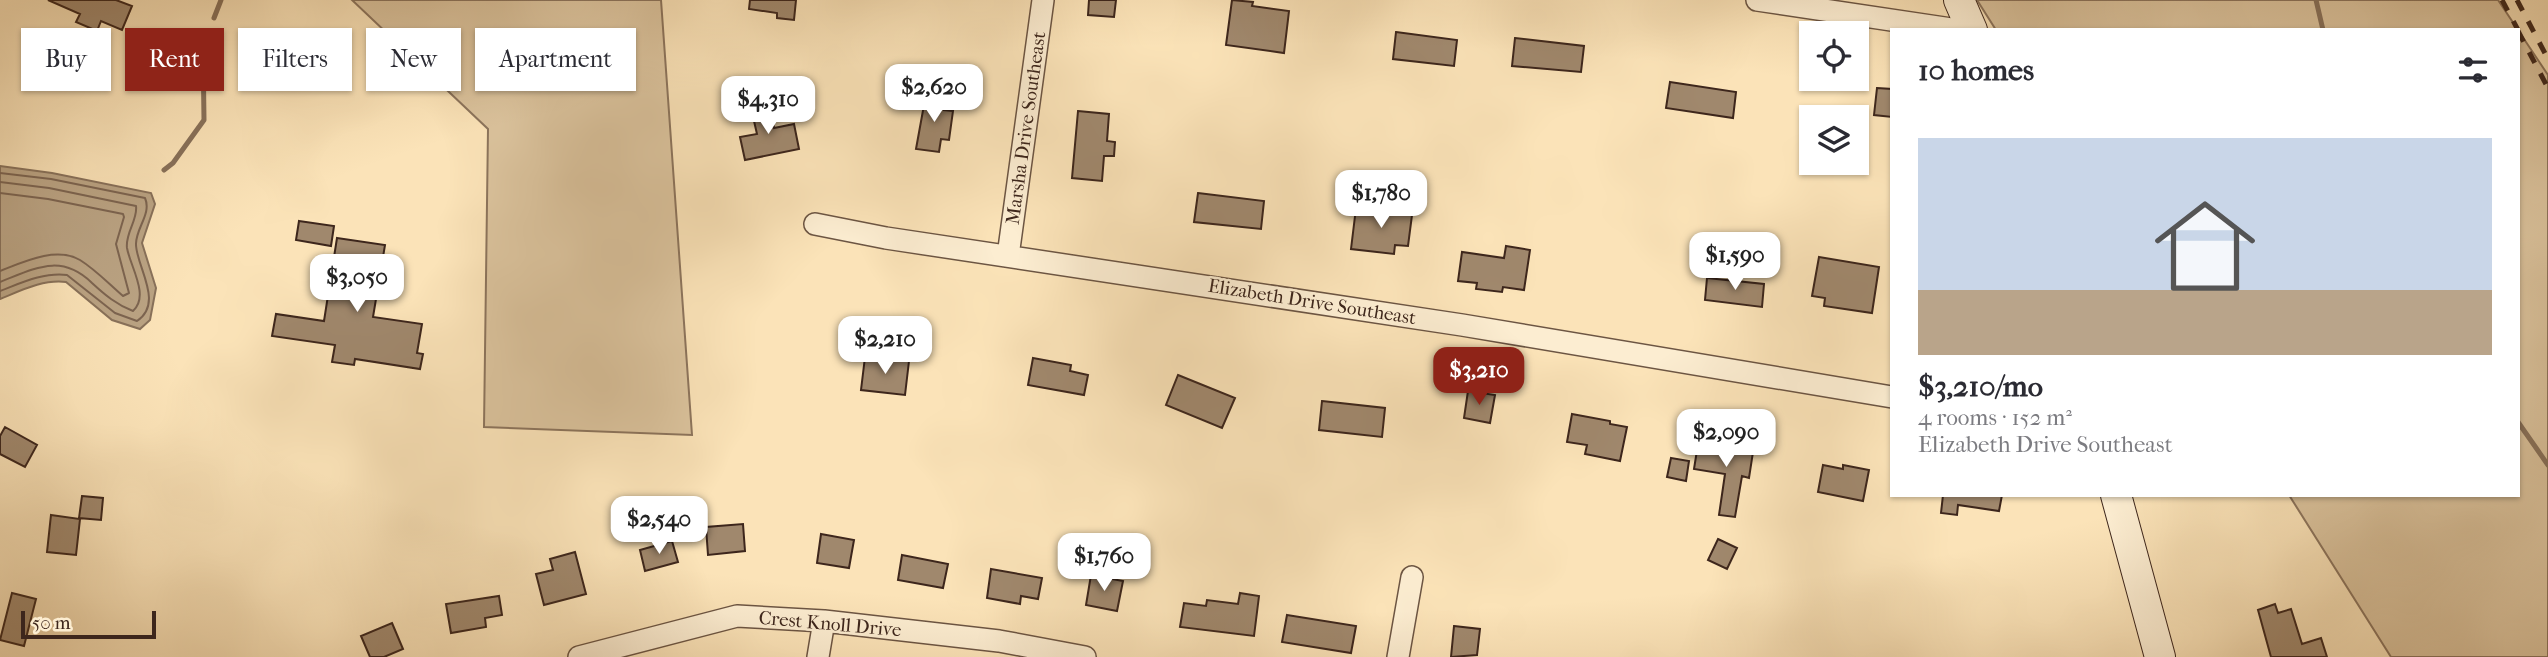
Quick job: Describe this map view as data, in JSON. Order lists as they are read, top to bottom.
{
  "streets": {
    "street": ["Marsha Drive Southeast", "Elizabeth Drive Southeast", "Crest Knoll Drive"]
  },
  "crossings": [
    ["Marsha Drive Southeast", "Elizabeth Drive Southeast"]
  ],
  "scale_bar": "50 m",
  "page": {
    "chip": [
      "Buy",
      "Rent",
      "Filters",
      "New",
      "Apartment"
    ],
    "heading": "10 homes",
    "price": [
      "$2,620",
      "$4,310",
      "$1,780",
      "$1,590",
      "$3,050",
      "$2,210",
      "$3,210",
      "$2,090",
      "$2,540",
      "$1,760"
    ],
    "list": [
      {
        "name": "$3,210/mo",
        "note": "4 rooms · 152 m² · Elizabeth Drive Southeast"
      }
    ],
    "scale": "50 m"
  }
}
